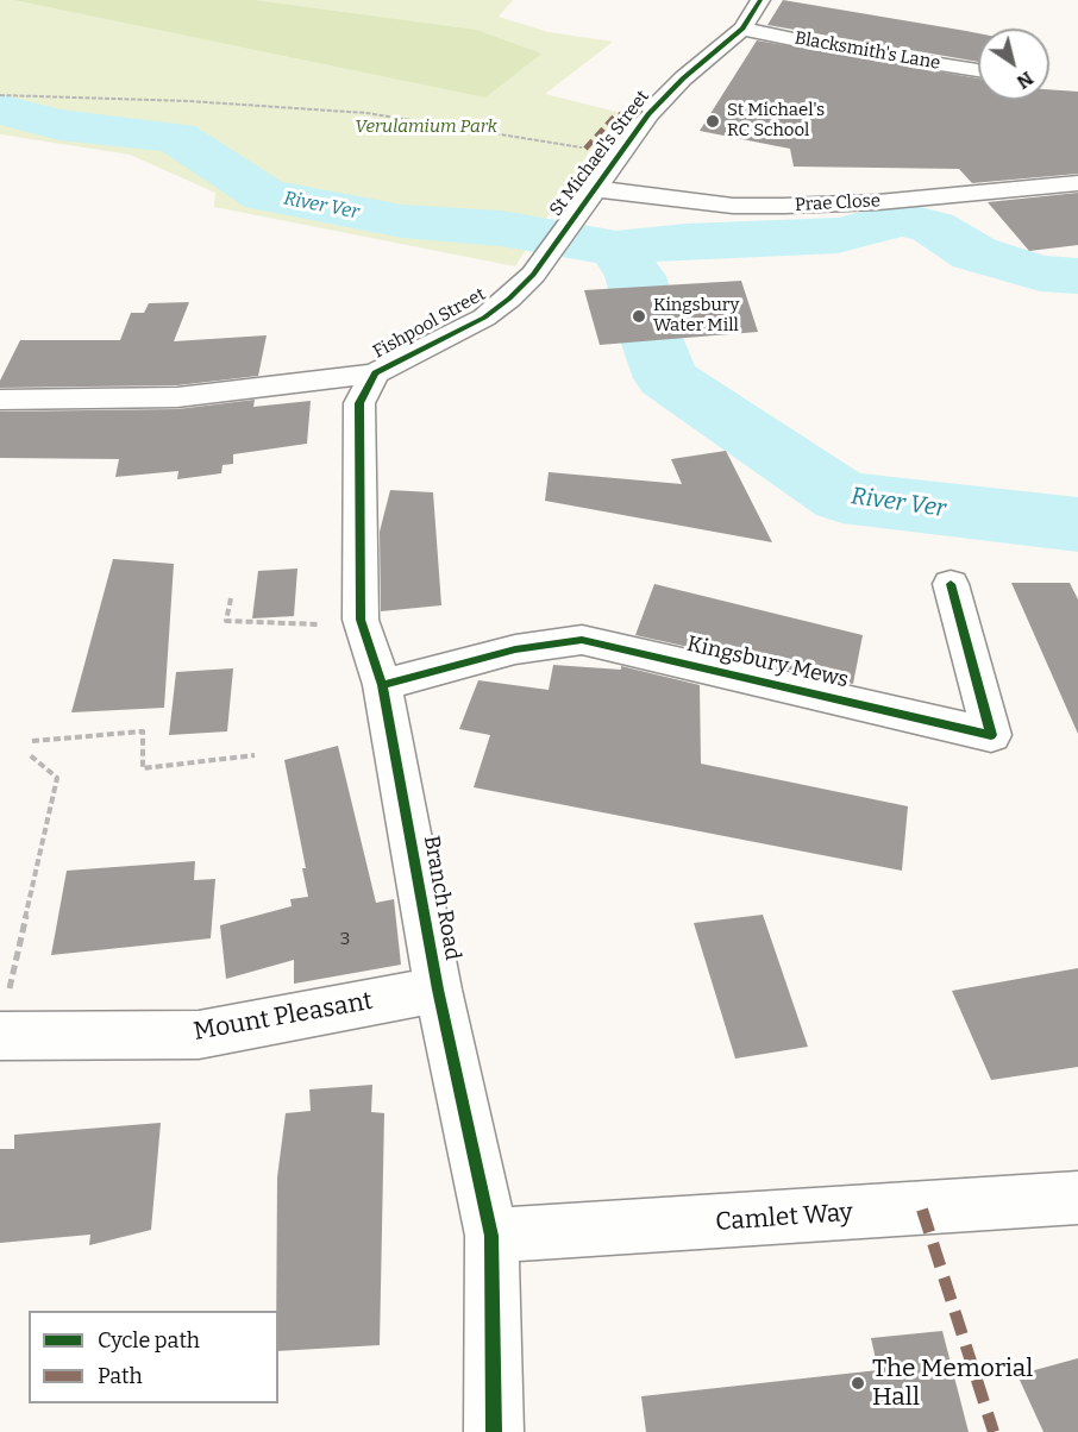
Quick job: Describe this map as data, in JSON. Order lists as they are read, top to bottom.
{
  "streets": {
    "street": [
      "Blacksmith's Lane",
      "St Michael's Street",
      "Prae Close",
      "Fishpool Street",
      "Kingsbury Mews",
      "Branch Road",
      "Mount Pleasant",
      "Camlet Way"
    ]
  },
  "crossings": [
    ["Blacksmith's Lane", "St Michael's Street"],
    ["St Michael's Street", "Prae Close"],
    ["St Michael's Street", "Fishpool Street"],
    ["Fishpool Street", "Branch Road"],
    ["Kingsbury Mews", "Branch Road"],
    ["Branch Road", "Mount Pleasant"],
    ["Branch Road", "Camlet Way"]
  ],
  "water": ["River Ver"],
  "parks": ["Verulamium Park"],
  "places": ["St Michael's RC School", "Kingsbury Water Mill", "The Memorial Hall"],
  "house_numbers": ["3"],
  "legend": ["Cycle path", "Path"],
  "north": "bottom right"
}
